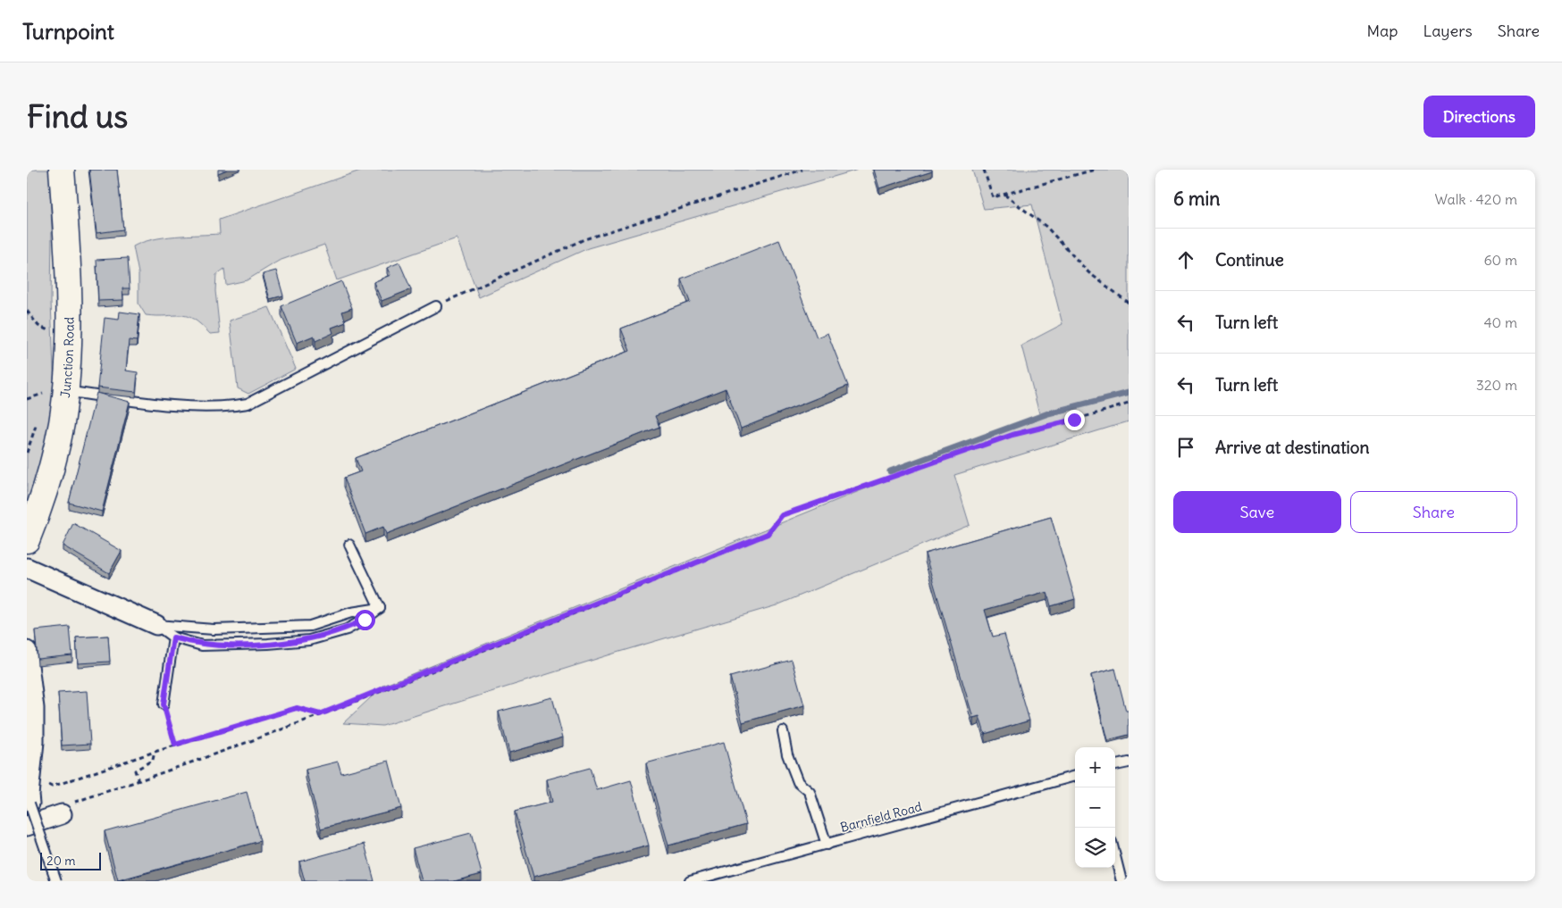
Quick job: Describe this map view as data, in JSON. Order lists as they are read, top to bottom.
{
  "streets": {
    "street": ["Junction Road"],
    "lane": ["Barnfield Road"]
  },
  "scale_bar": "20 m",
  "page": {
    "header": "Turnpoint",
    "nav": ["Map", "Layers", "Share"],
    "buttons": [
      "Directions",
      ["Save", "Share"]
    ],
    "title": "Find us",
    "heading": ["6 min", "Walk · 420 m"],
    "list": [
      ["Continue", "60 m"],
      ["Turn left", "40 m"],
      ["Turn left", "320 m"],
      "Arrive at destination"
    ],
    "map_buttons": ["+", "−"],
    "scale": "20 m"
  }
}
